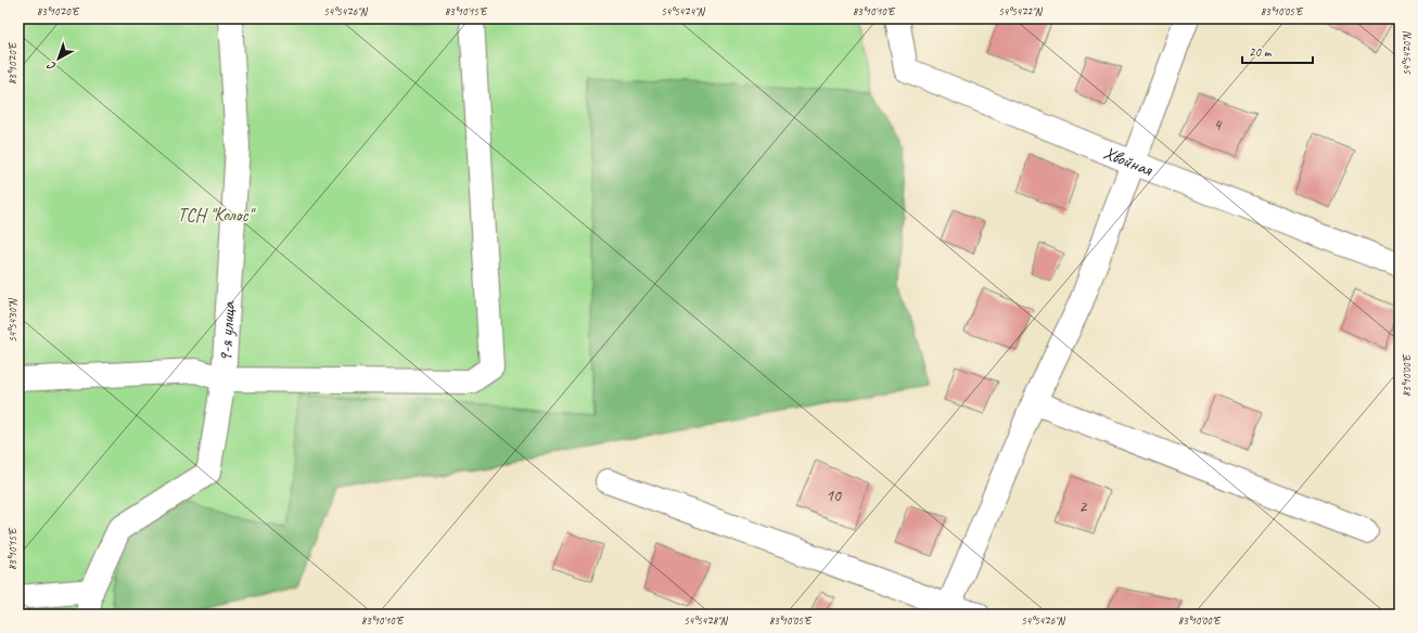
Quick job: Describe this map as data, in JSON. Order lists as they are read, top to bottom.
{
  "streets": {
    "street": ["Хвойная", "9-я улица"]
  },
  "parks": ["ТСН \"Колос\""],
  "house_numbers": ["4", "10", "2"],
  "scale_bar": "20 m",
  "north": "bottom left",
  "coordinates": [
    "83°10'20\"E",
    "54°54'26\"N",
    "83°10'15\"E",
    "54°54'24\"N",
    "83°10'10\"E",
    "54°54'22\"N",
    "83°10'05\"E",
    "54°54'20\"N",
    "54°54'30\"N",
    "83°10'00\"E",
    "54°54'28\"N"
  ]
}
